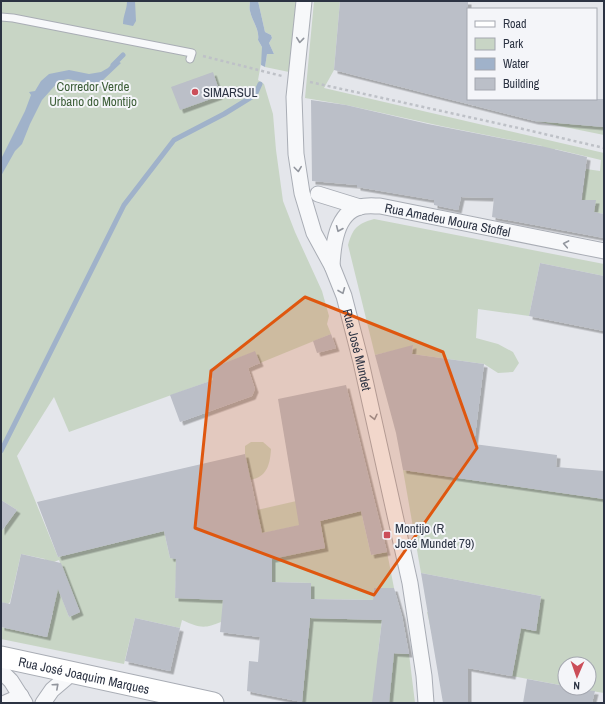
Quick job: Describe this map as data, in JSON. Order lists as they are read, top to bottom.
{
  "streets": {
    "main road": ["Rua José Joaquim Marques"],
    "street": ["Rua Amadeu Moura Stoffel", "Rua José Mundet"]
  },
  "one_way": ["Rua Amadeu Moura Stoffel", "Rua José Mundet"],
  "parks": ["Corredor Verde Urbano do Montijo"],
  "places": {
    "other": ["SIMARSUL"],
    "transit": ["Montijo (R José Mundet 79)"]
  },
  "legend": [
    "Road",
    "Park",
    "Water",
    "Building"
  ],
  "north": "bottom"
}
